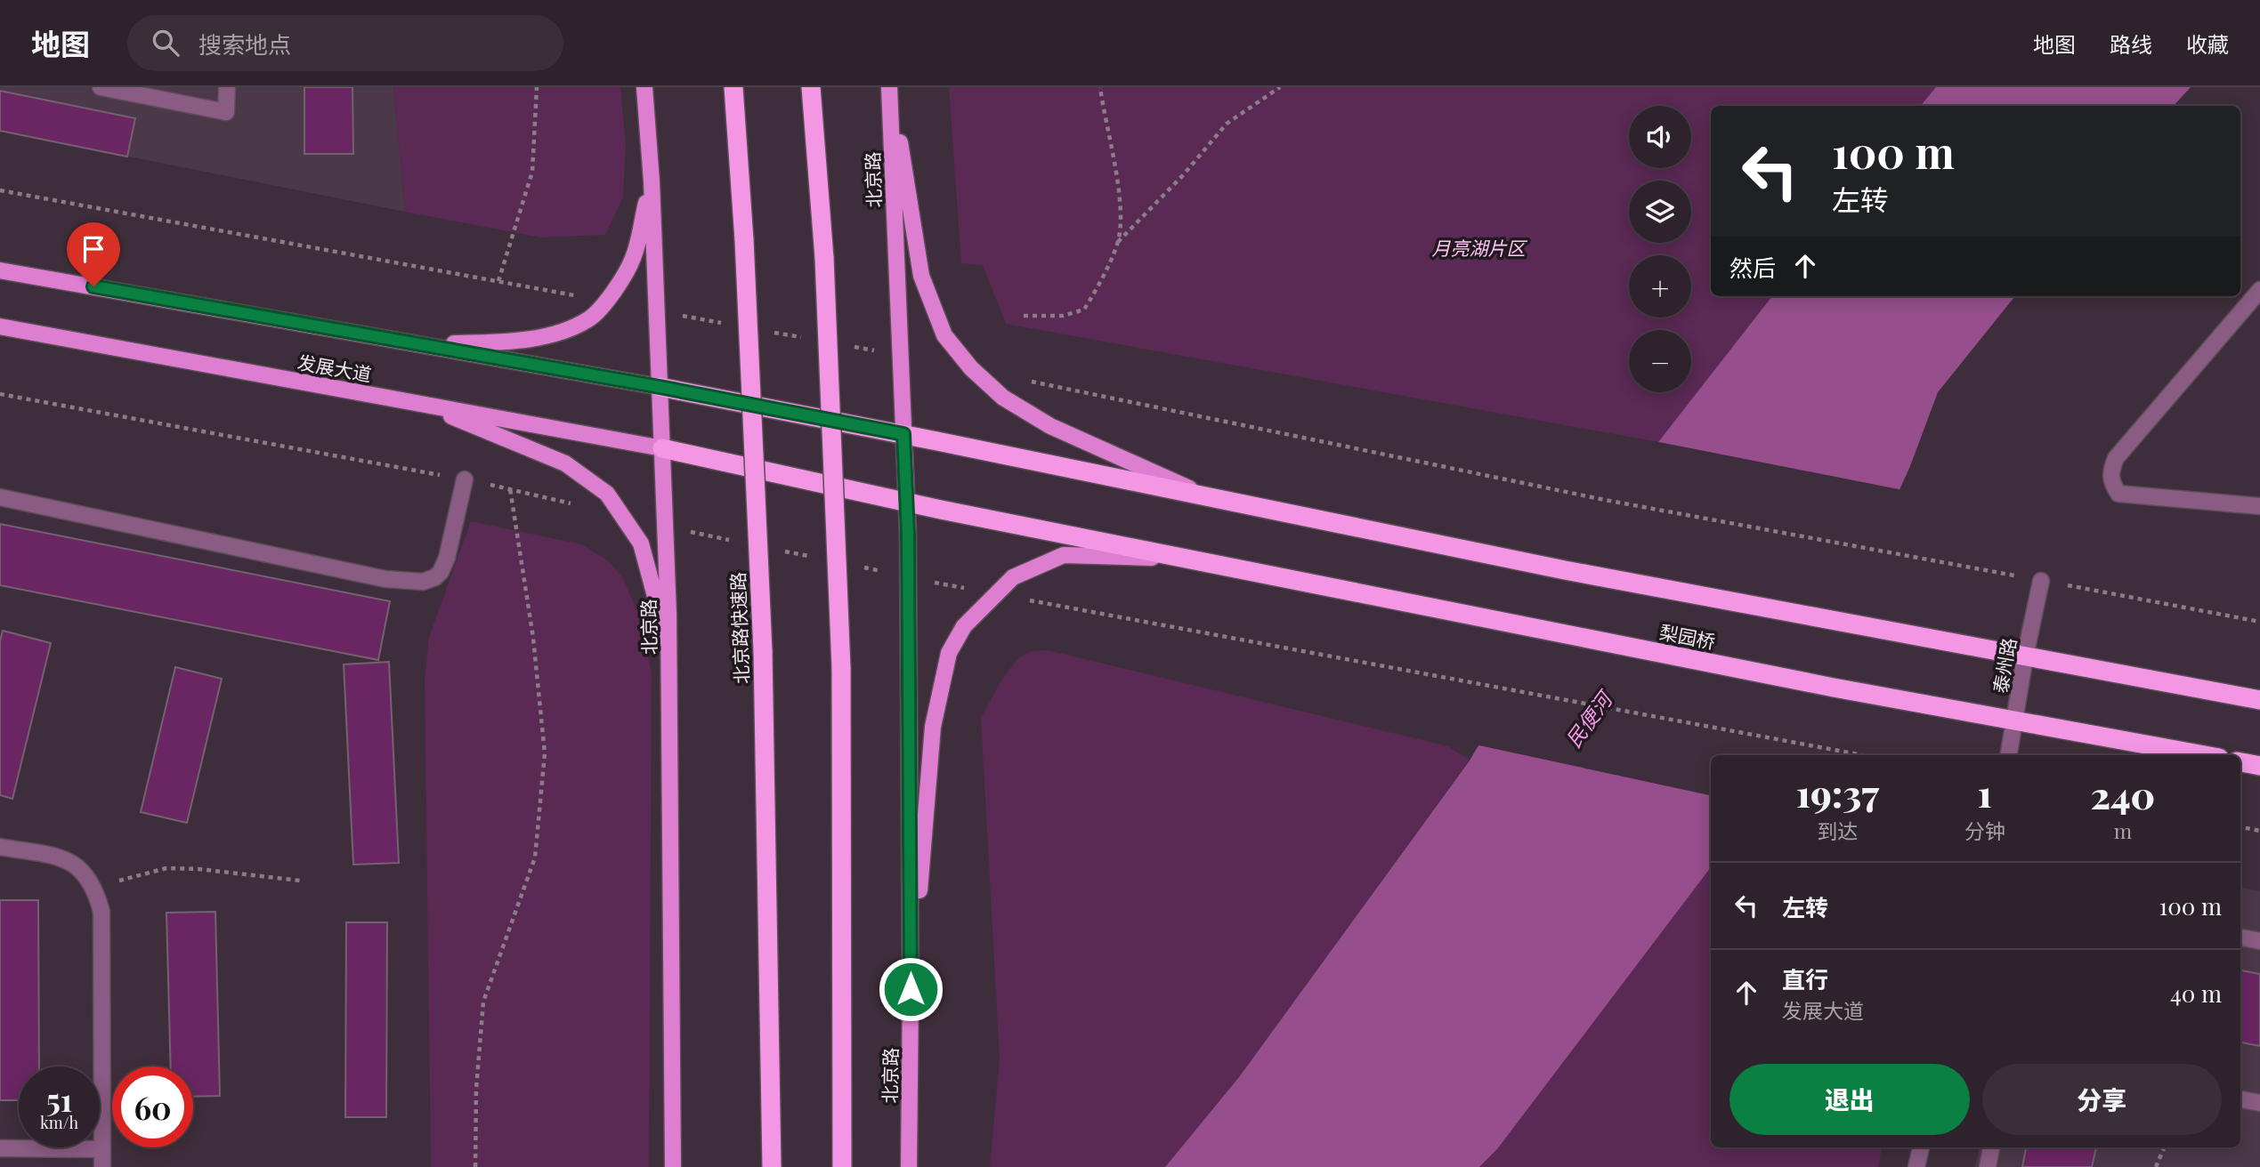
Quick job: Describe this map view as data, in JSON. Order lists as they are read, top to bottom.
{
  "streets": {
    "highway": ["北京路快速路", "梨园桥"],
    "main road": ["北京路", "发展大道"],
    "street": ["泰州路"]
  },
  "crossings": [
    ["北京路", "发展大道"],
    ["北京路", "梨园桥"],
    ["发展大道", "梨园桥"],
    ["梨园桥", "泰州路"]
  ],
  "water": ["民便河"],
  "parks": ["月亮湖片区"],
  "page": {
    "header": "地图",
    "search": "搜索地点",
    "nav": ["地图", "路线", "收藏"],
    "map_buttons": ["+", "−"],
    "turn": ["100 m", "左转"],
    "then": "然后",
    "eta": [
      "19:37",
      "到达",
      "1",
      "分钟",
      "240",
      "m"
    ],
    "list": [
      {
        "name": "左转",
        "value": "100 m"
      },
      {
        "name": "直行",
        "note": "发展大道",
        "value": "40 m"
      }
    ],
    "buttons": ["退出", "分享"],
    "speed": "51 km/h",
    "limit": "60"
  }
}
